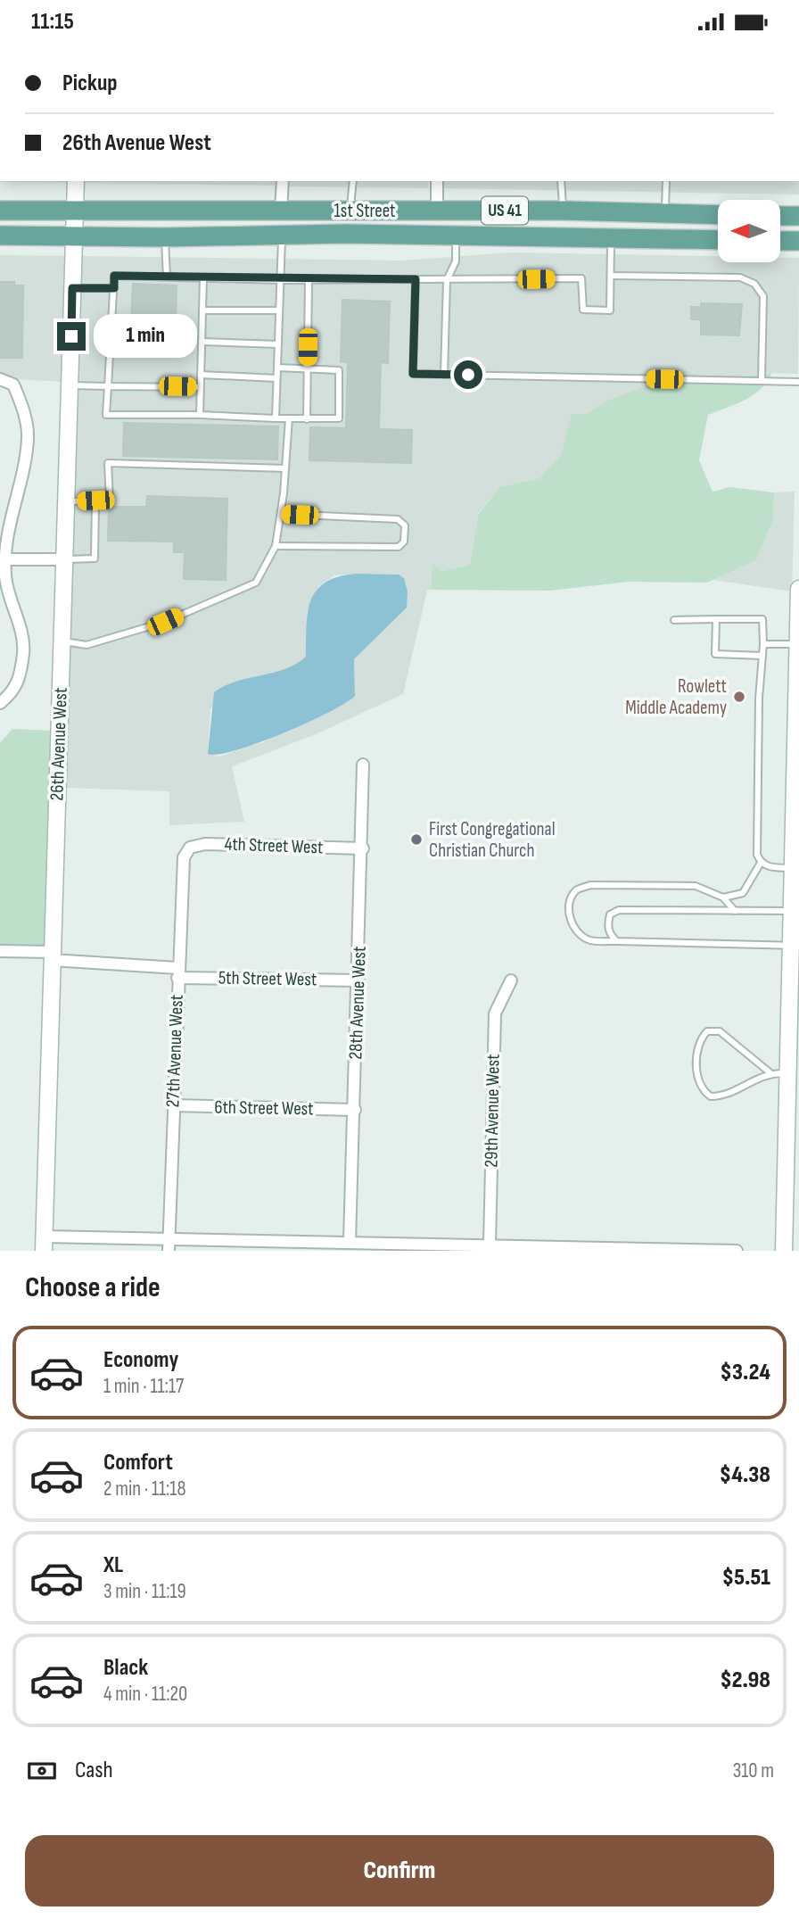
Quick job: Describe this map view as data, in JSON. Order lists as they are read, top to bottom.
{
  "streets": {
    "main road": ["1st Street", "US 41"],
    "street": [
      "26th Avenue West",
      "4th Street West",
      "5th Street West",
      "28th Avenue West",
      "27th Avenue West",
      "6th Street West",
      "29th Avenue West"
    ]
  },
  "crossings": [
    ["1st Street", "26th Avenue West"],
    ["26th Avenue West", "5th Street West"],
    ["4th Street West", "28th Avenue West"],
    ["4th Street West", "27th Avenue West"],
    ["5th Street West", "28th Avenue West"],
    ["5th Street West", "27th Avenue West"],
    ["28th Avenue West", "6th Street West"],
    ["27th Avenue West", "6th Street West"]
  ],
  "places": ["Rowlett Middle Academy", "First Congregational Christian Church"],
  "north": "left",
  "page": {
    "status": "11:15",
    "banner": ["Pickup", "26th Avenue West"],
    "bubble": "1 min",
    "heading": "Choose a ride",
    "list": [
      {
        "name": "Economy",
        "note": "1 min · 11:17",
        "value": "$3.24"
      },
      {
        "name": "Comfort",
        "note": "2 min · 11:18",
        "value": "$4.38"
      },
      {
        "name": "XL",
        "note": "3 min · 11:19",
        "value": "$5.51"
      },
      {
        "name": "Black",
        "note": "4 min · 11:20",
        "value": "$2.98"
      }
    ],
    "pay": ["Cash", "310 m"],
    "buttons": "Confirm"
  }
}
